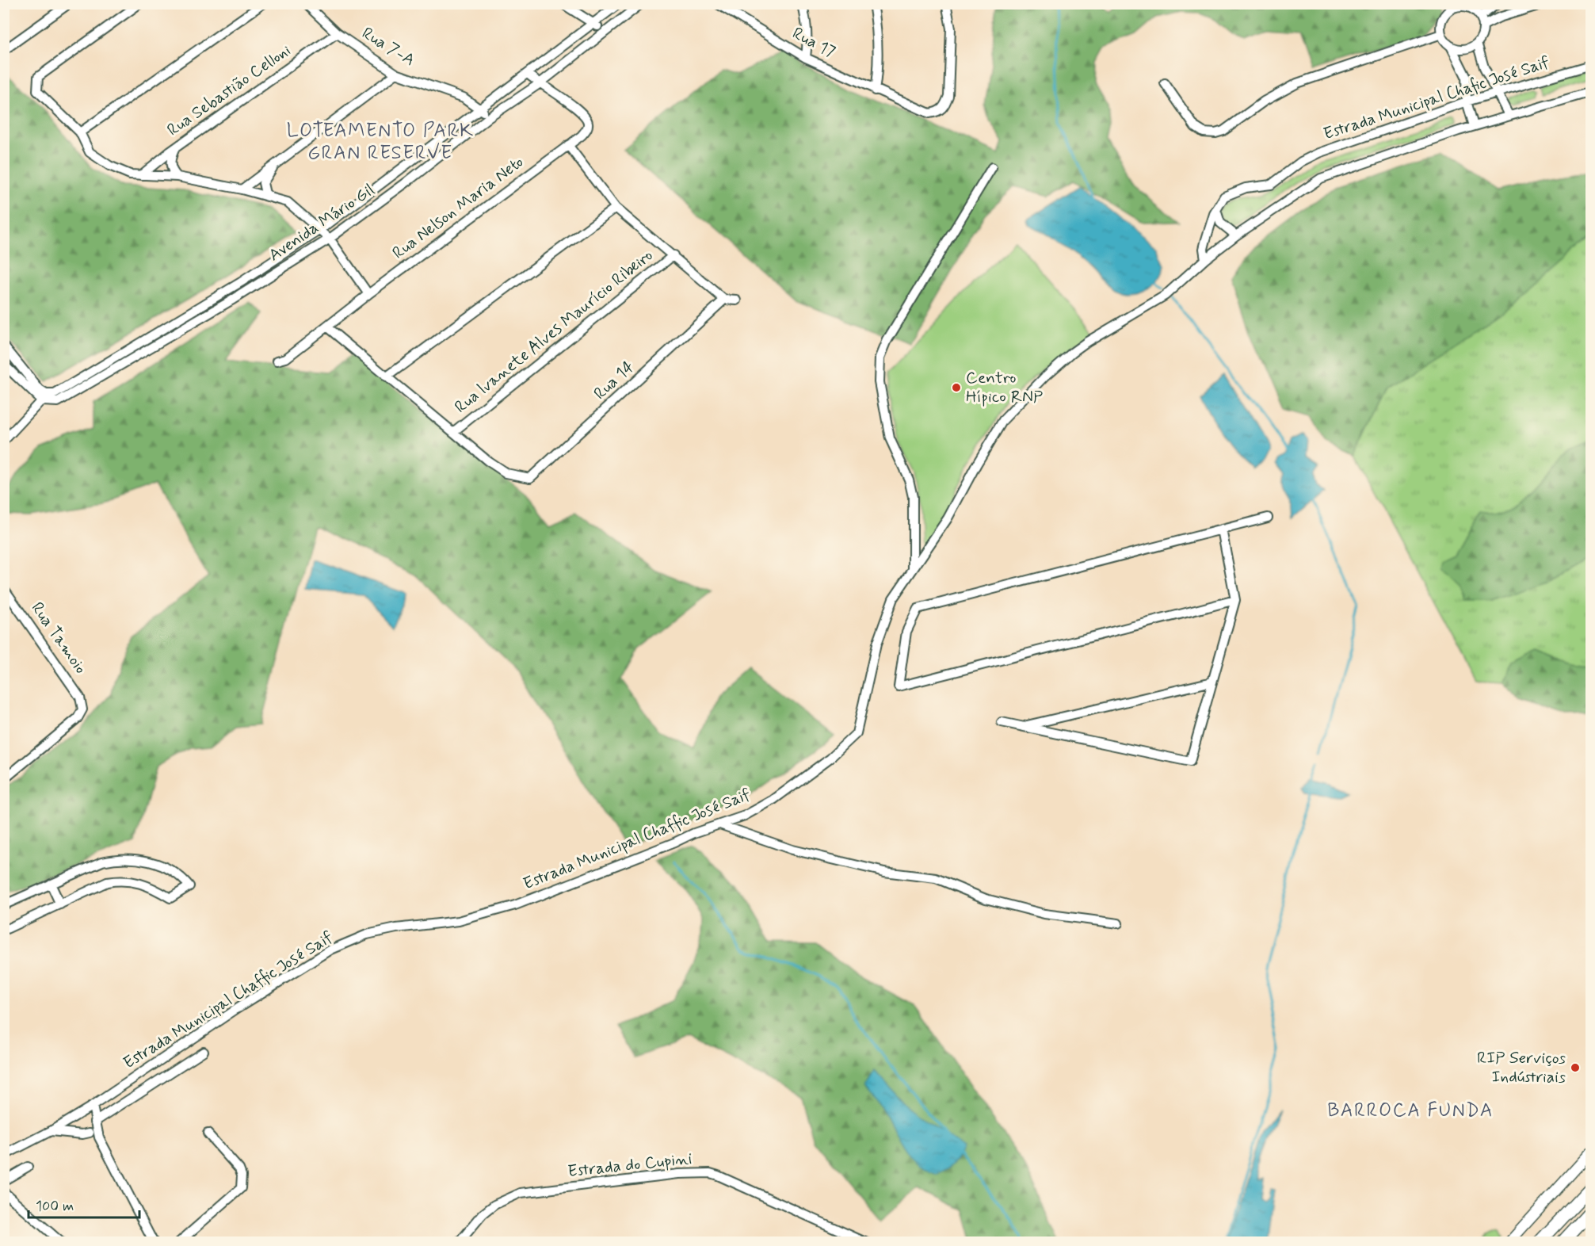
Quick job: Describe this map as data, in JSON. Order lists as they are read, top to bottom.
{
  "streets": {
    "street": [
      "Rua 17",
      "Rua 7-A",
      "Rua Sebastião Celloni",
      "Estrada Municipal Chafic José Saif",
      "Rua Nelson Maria Neto",
      "Avenida Mário Gil",
      "Rua lvanete Alves Maurício Ribeiro",
      "Rua 14",
      "Rua Tamoio",
      "Estrada Municipal Chaffic José Saif",
      "Estrada do Cupini"
    ]
  },
  "crossings": [
    ["Rua 7-A", "Rua Sebastião Celloni"],
    ["Rua 7-A", "Avenida Mário Gil"],
    ["Estrada Municipal Chafic José Saif", "Estrada Municipal Chaffic José Saif"],
    ["Rua Nelson Maria Neto", "Avenida Mário Gil"],
    ["Rua lvanete Alves Maurício Ribeiro", "Rua 14"]
  ],
  "districts": ["LOTEAMENTO PARK GRAN RESERVE", "BARROCA FUNDA"],
  "places": ["Centro Hípico RNP", "RIP Serviços Indústriais"],
  "scale_bar": "100 m"
}
